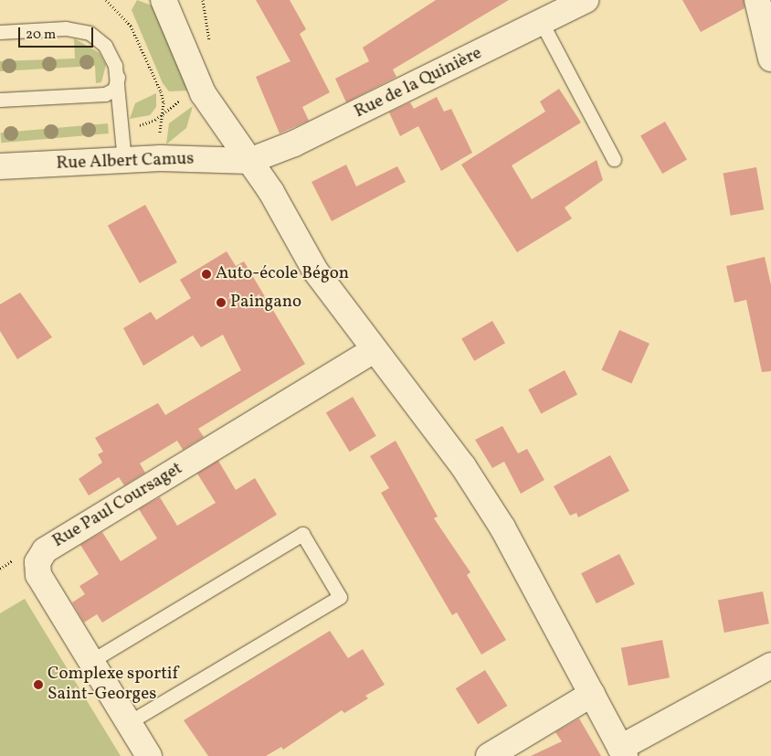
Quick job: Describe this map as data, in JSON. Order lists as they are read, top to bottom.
{
  "streets": {
    "street": ["Rue de la Quinière", "Rue Albert Camus", "Rue Paul Coursaget"]
  },
  "crossings": [
    ["Rue de la Quinière", "Rue Albert Camus"]
  ],
  "places": ["Auto-école Bégon", "Paingano", "Complexe sportif Saint-Georges"],
  "scale_bar": "20 m"
}
